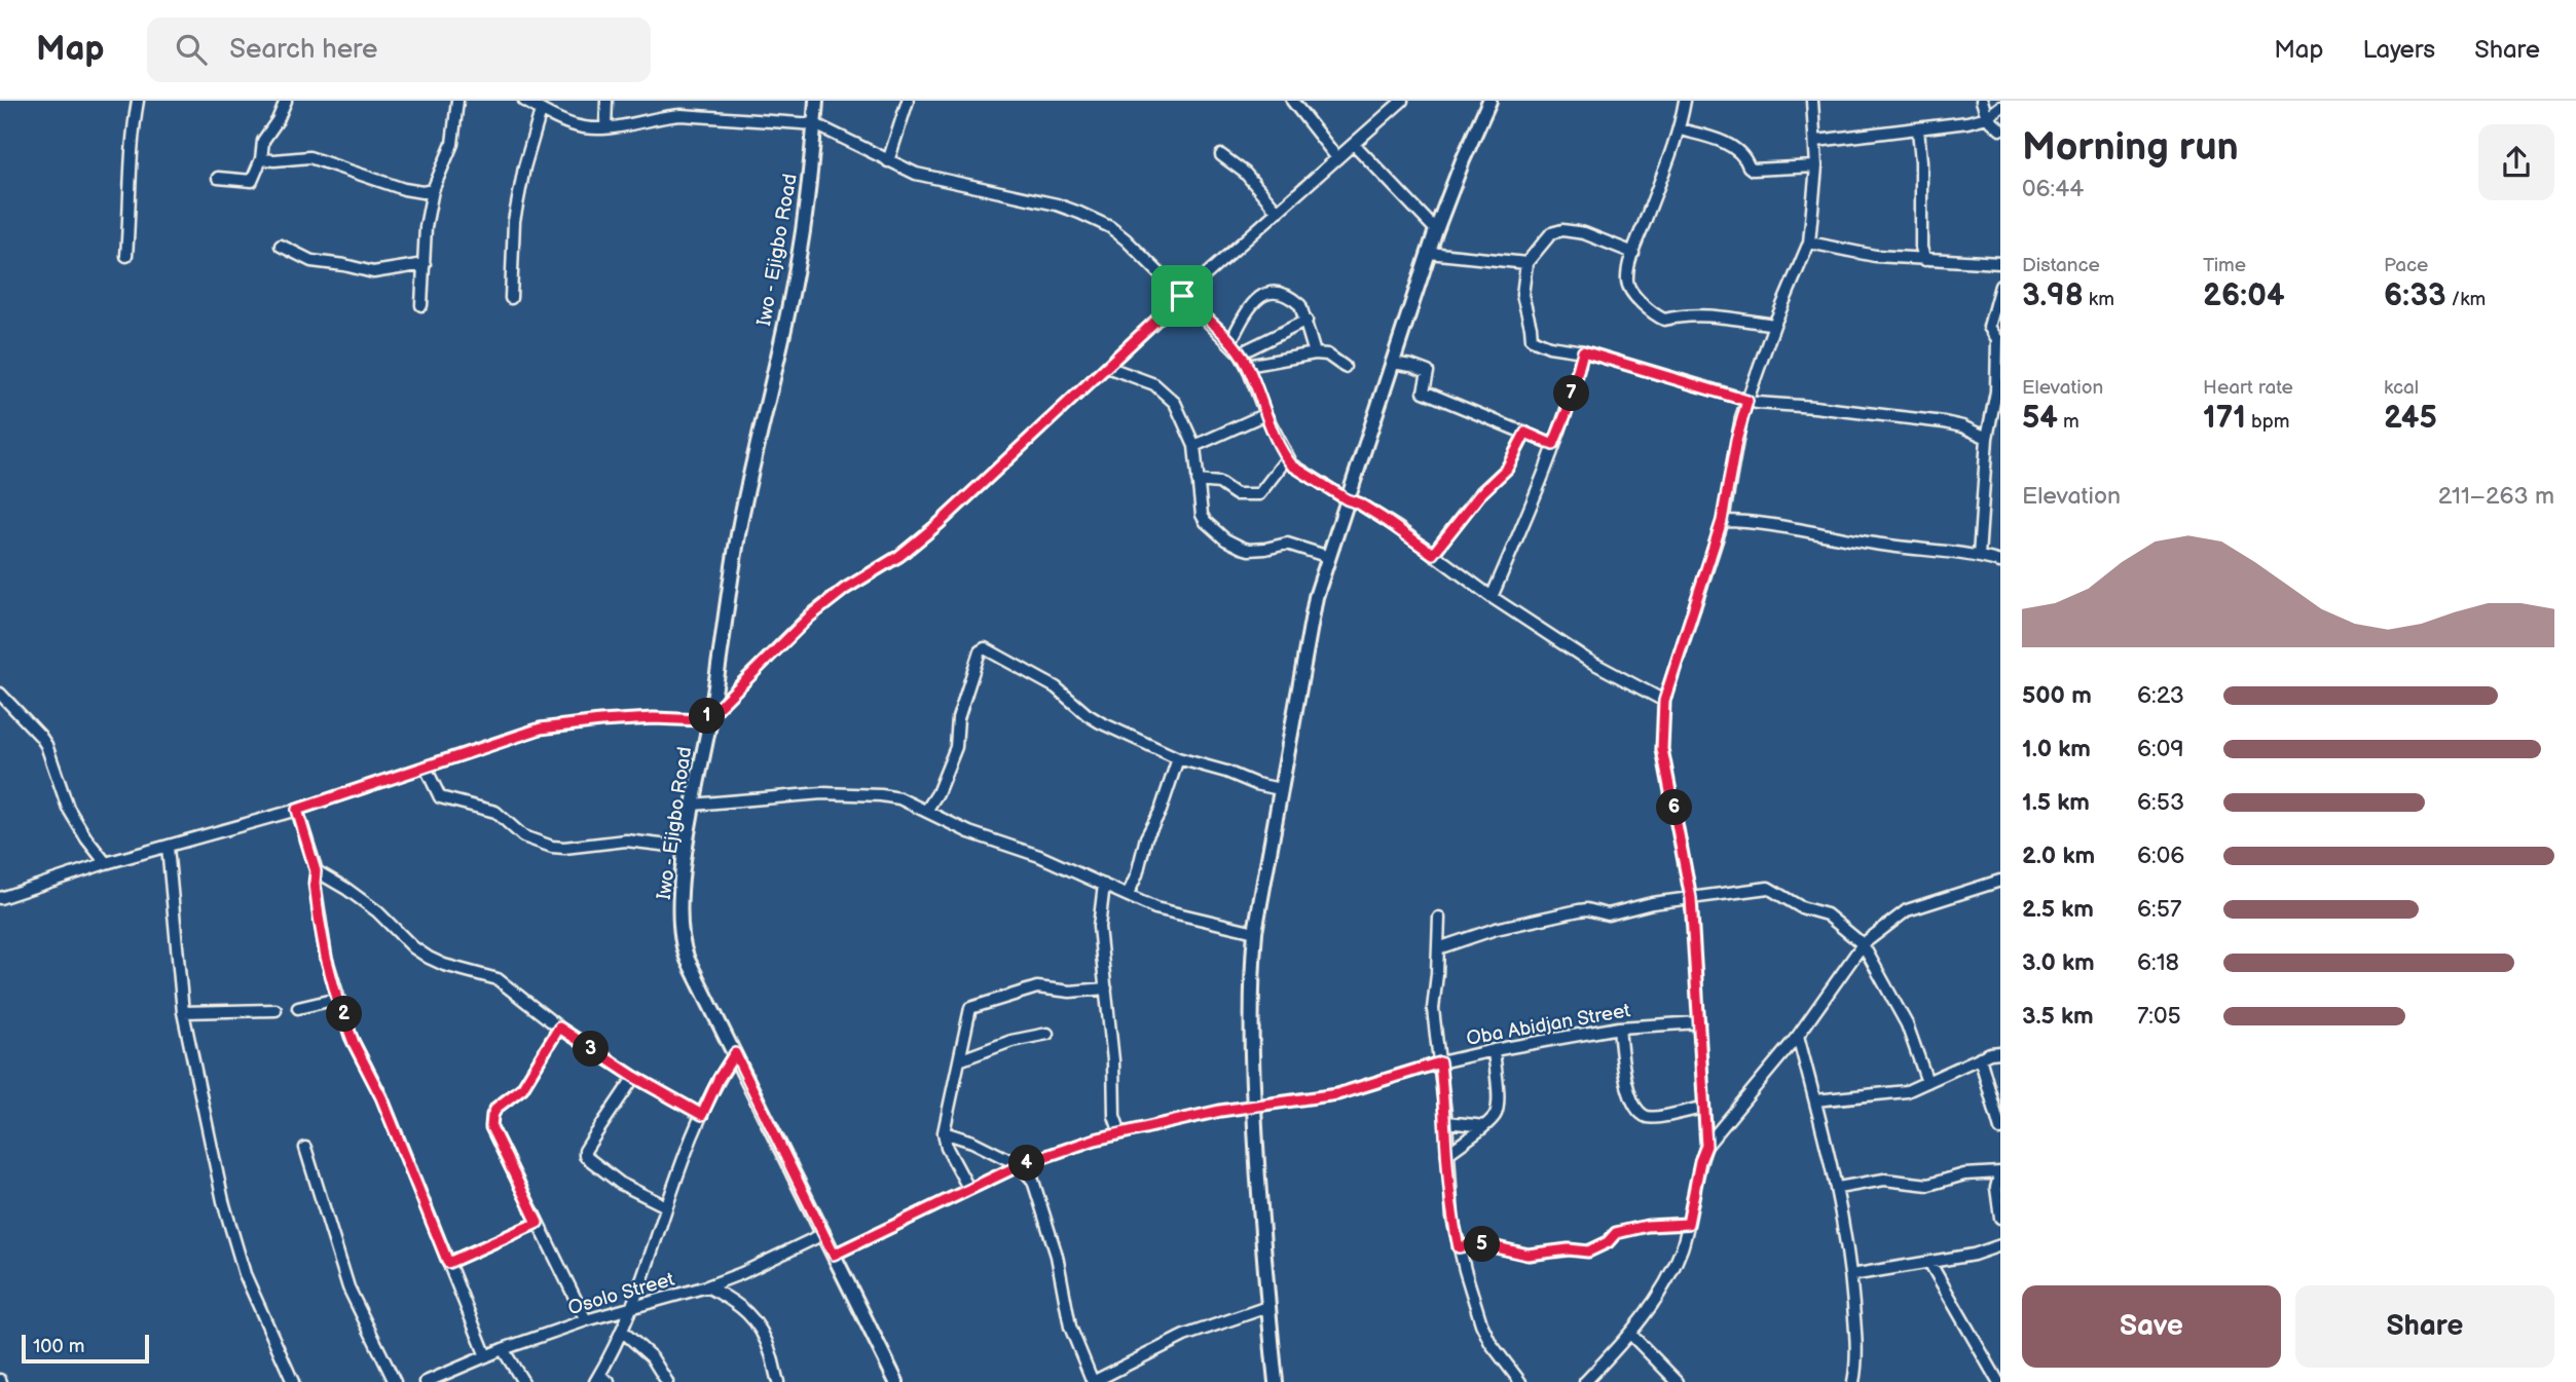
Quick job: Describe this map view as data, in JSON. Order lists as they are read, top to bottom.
{
  "streets": {
    "main road": ["Iwo - Ejigbo Road"],
    "street": ["Oba Abidjan Street", "Osolo Street"]
  },
  "crossings": [
    ["Iwo - Ejigbo Road", "Oba Abidjan Street"],
    ["Iwo - Ejigbo Road", "Osolo Street"]
  ],
  "scale_bar": "100 m",
  "page": {
    "header": "Map",
    "search": "Search here",
    "nav": ["Map", "Layers", "Share"],
    "heading": ["Morning run", "06:44"],
    "stats": [
      ["Distance", "3.98 km"],
      ["Time", "26:04"],
      ["Pace", "6:33 /km"],
      ["Elevation", "54 m"],
      ["Heart rate", "171 bpm"],
      ["kcal", "245"]
    ],
    "pins": [
      "7",
      "1",
      "6",
      "2",
      "3",
      "4",
      "5"
    ],
    "chart": ["Elevation", "211–263 m"],
    "list": [
      {
        "name": "500 m",
        "note": "6:23"
      },
      {
        "name": "1.0 km",
        "note": "6:09"
      },
      {
        "name": "1.5 km",
        "note": "6:53"
      },
      {
        "name": "2.0 km",
        "note": "6:06"
      },
      {
        "name": "2.5 km",
        "note": "6:57"
      },
      {
        "name": "3.0 km",
        "note": "6:18"
      },
      {
        "name": "3.5 km",
        "note": "7:05"
      }
    ],
    "buttons": ["Save", "Share"],
    "scale": "100 m"
  }
}
